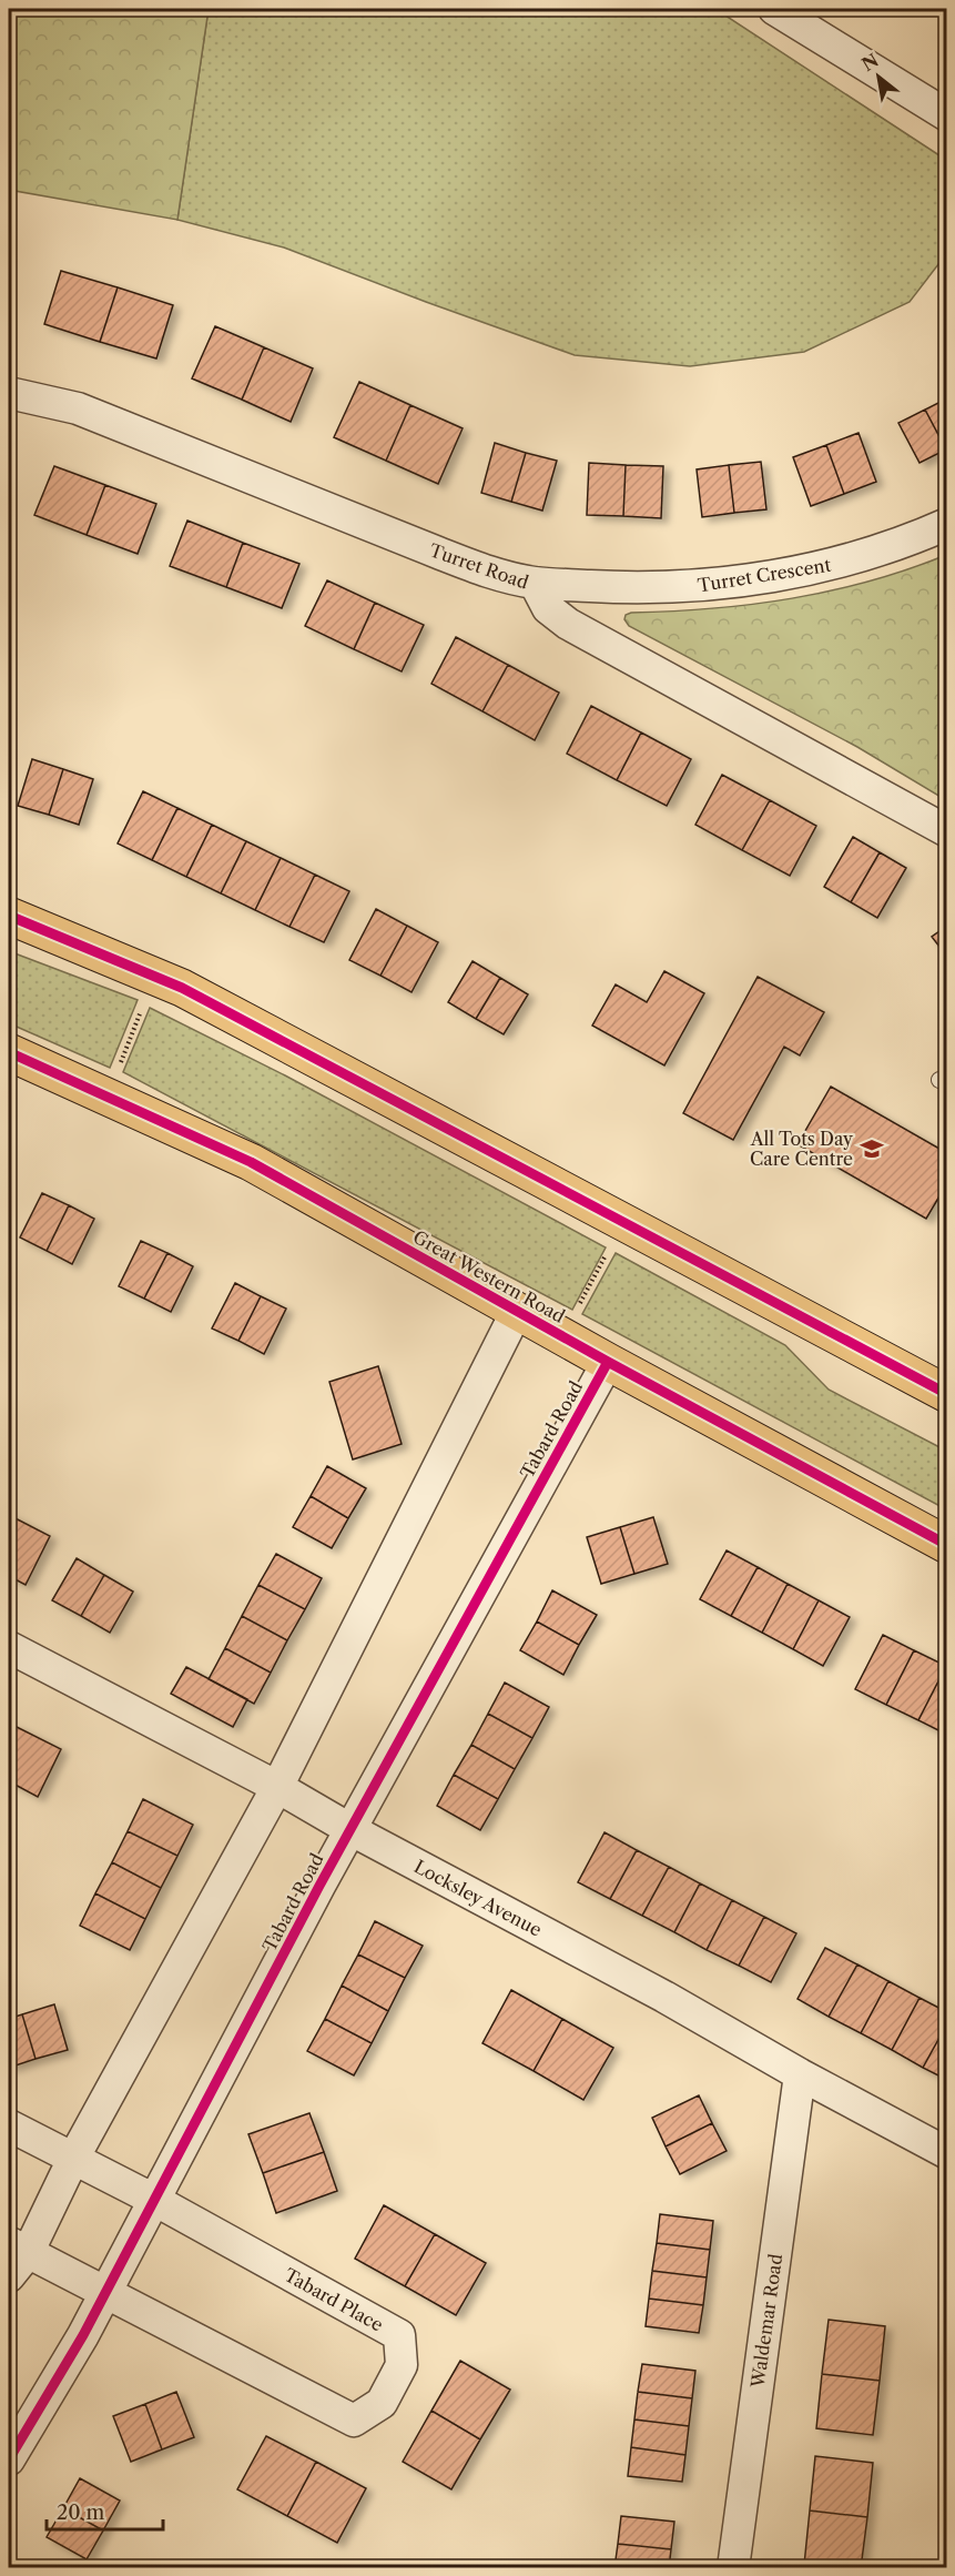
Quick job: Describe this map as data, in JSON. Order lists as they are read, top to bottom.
{
  "streets": {
    "main road": ["Great Western Road"],
    "street": [
      "Turret Road",
      "Turret Crescent",
      "Tabard Road",
      "Locksley Avenue",
      "Tabard Place",
      "Waldemar Road"
    ]
  },
  "crossings": [
    ["Turret Road", "Turret Crescent"],
    ["Great Western Road", "Tabard Road"],
    ["Tabard Road", "Locksley Avenue"],
    ["Tabard Road", "Tabard Place"],
    ["Locksley Avenue", "Waldemar Road"]
  ],
  "places": {
    "school or university": ["All Tots Day Care Centre"]
  },
  "scale_bar": "20 m",
  "north": "top left"
}
